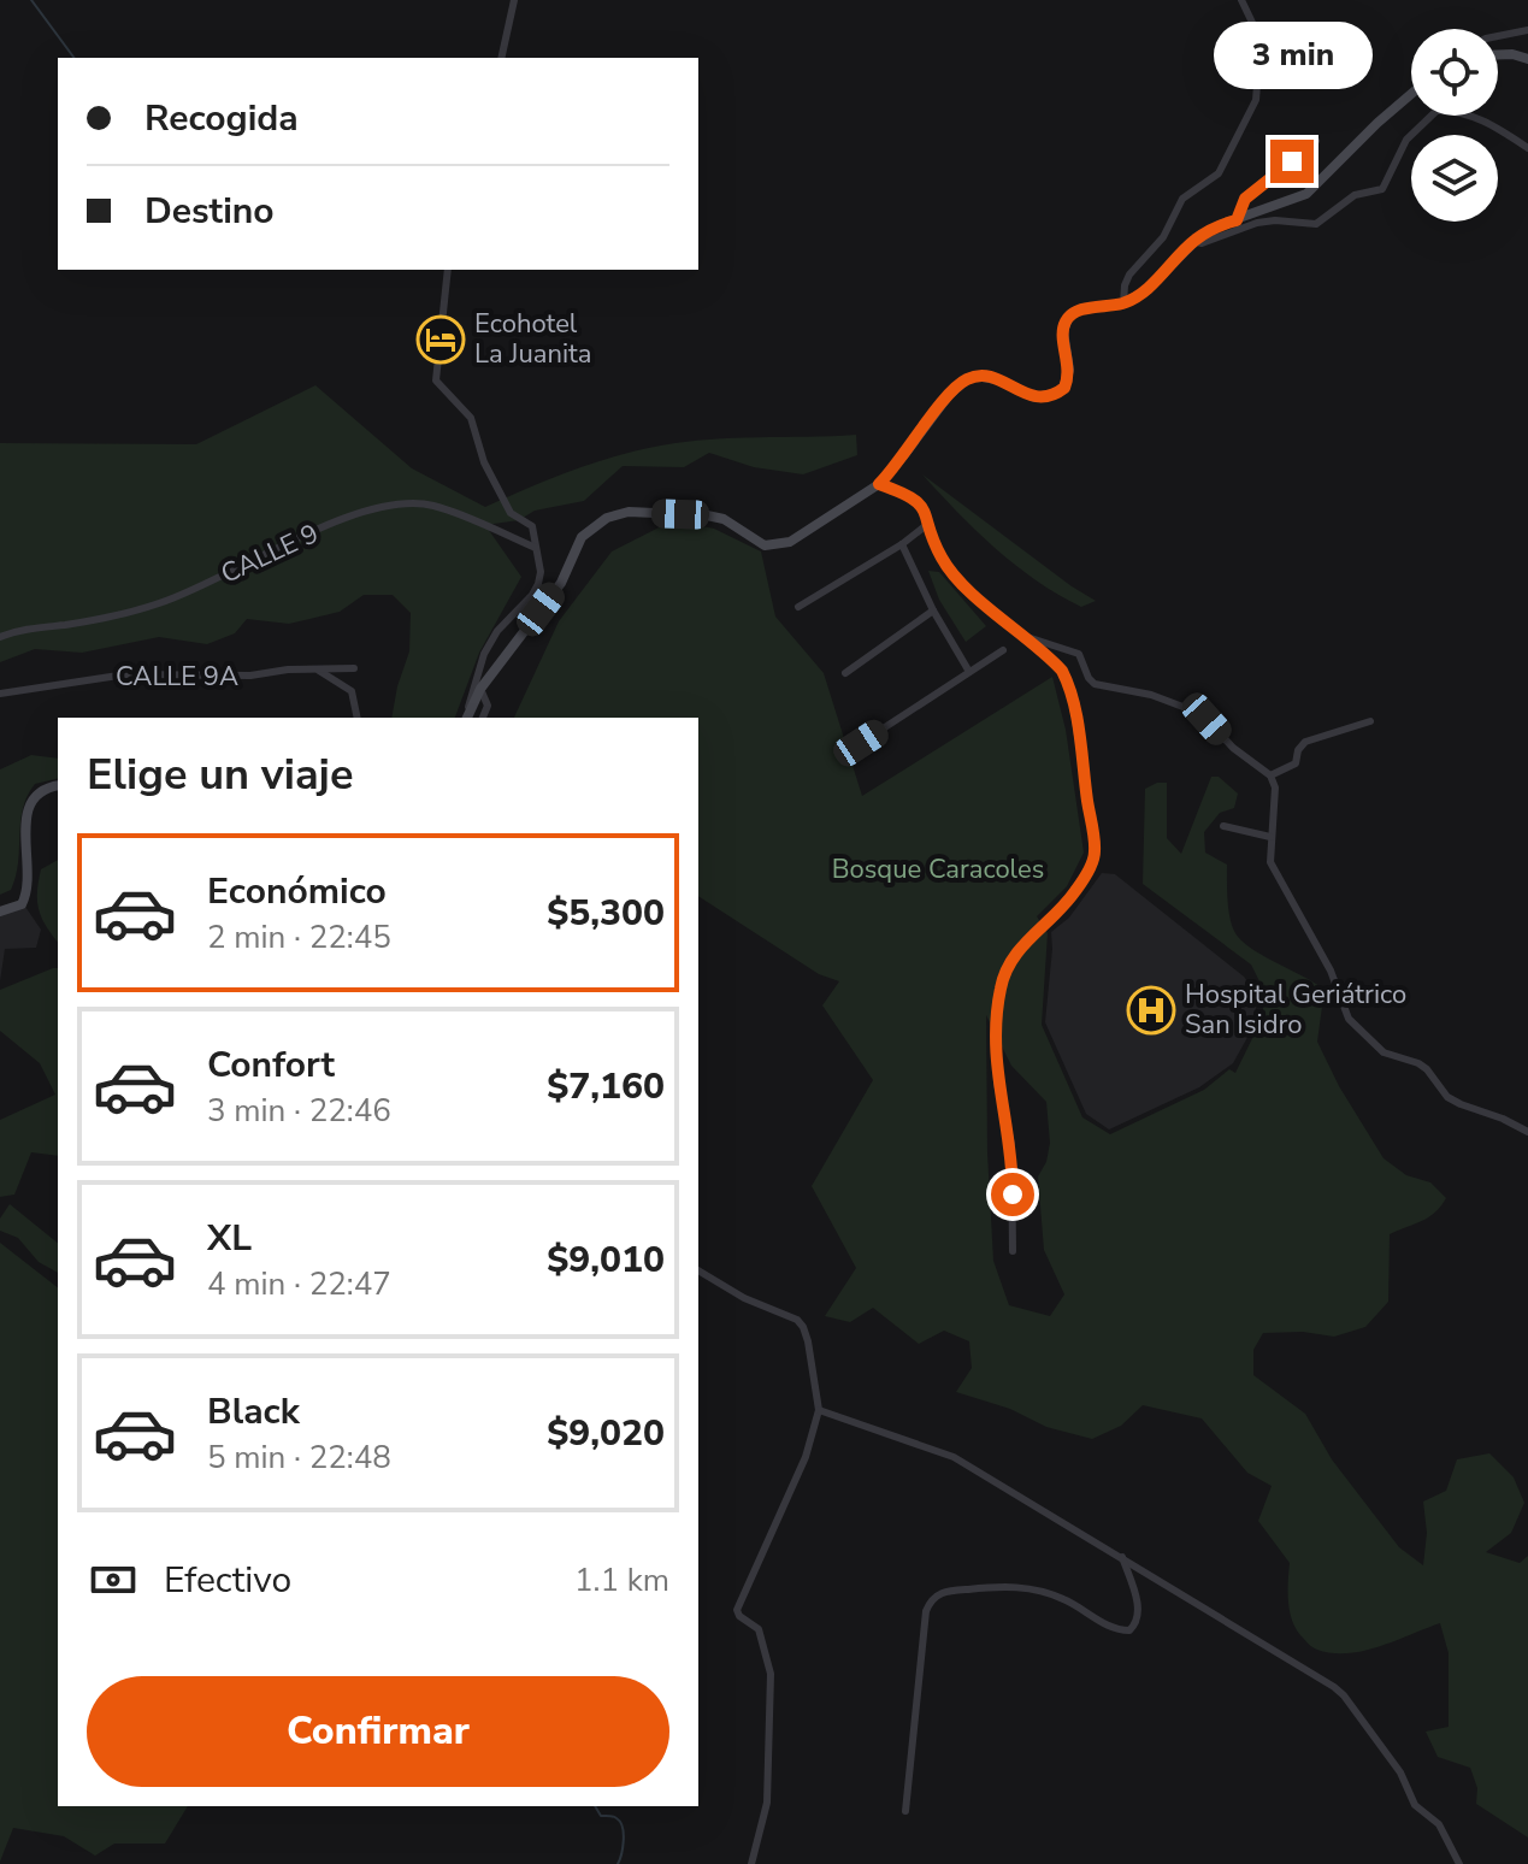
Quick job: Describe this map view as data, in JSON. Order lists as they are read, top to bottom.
{
  "streets": {
    "street": ["CALLE 9", "CALLE 9A"]
  },
  "parks": ["Bosque Caracoles"],
  "places": {
    "hotel": ["Ecohotel La Juanita"],
    "hospital": ["Hospital Geriátrico San Isidro"]
  },
  "page": {
    "bubble": "3 min",
    "banner": ["Recogida", "Destino"],
    "heading": "Elige un viaje",
    "list": [
      {
        "name": "Económico",
        "note": "2 min · 22:45",
        "value": "$5,300"
      },
      {
        "name": "Confort",
        "note": "3 min · 22:46",
        "value": "$7,160"
      },
      {
        "name": "XL",
        "note": "4 min · 22:47",
        "value": "$9,010"
      },
      {
        "name": "Black",
        "note": "5 min · 22:48",
        "value": "$9,020"
      }
    ],
    "pay": ["Efectivo", "1.1 km"],
    "buttons": "Confirmar"
  }
}
